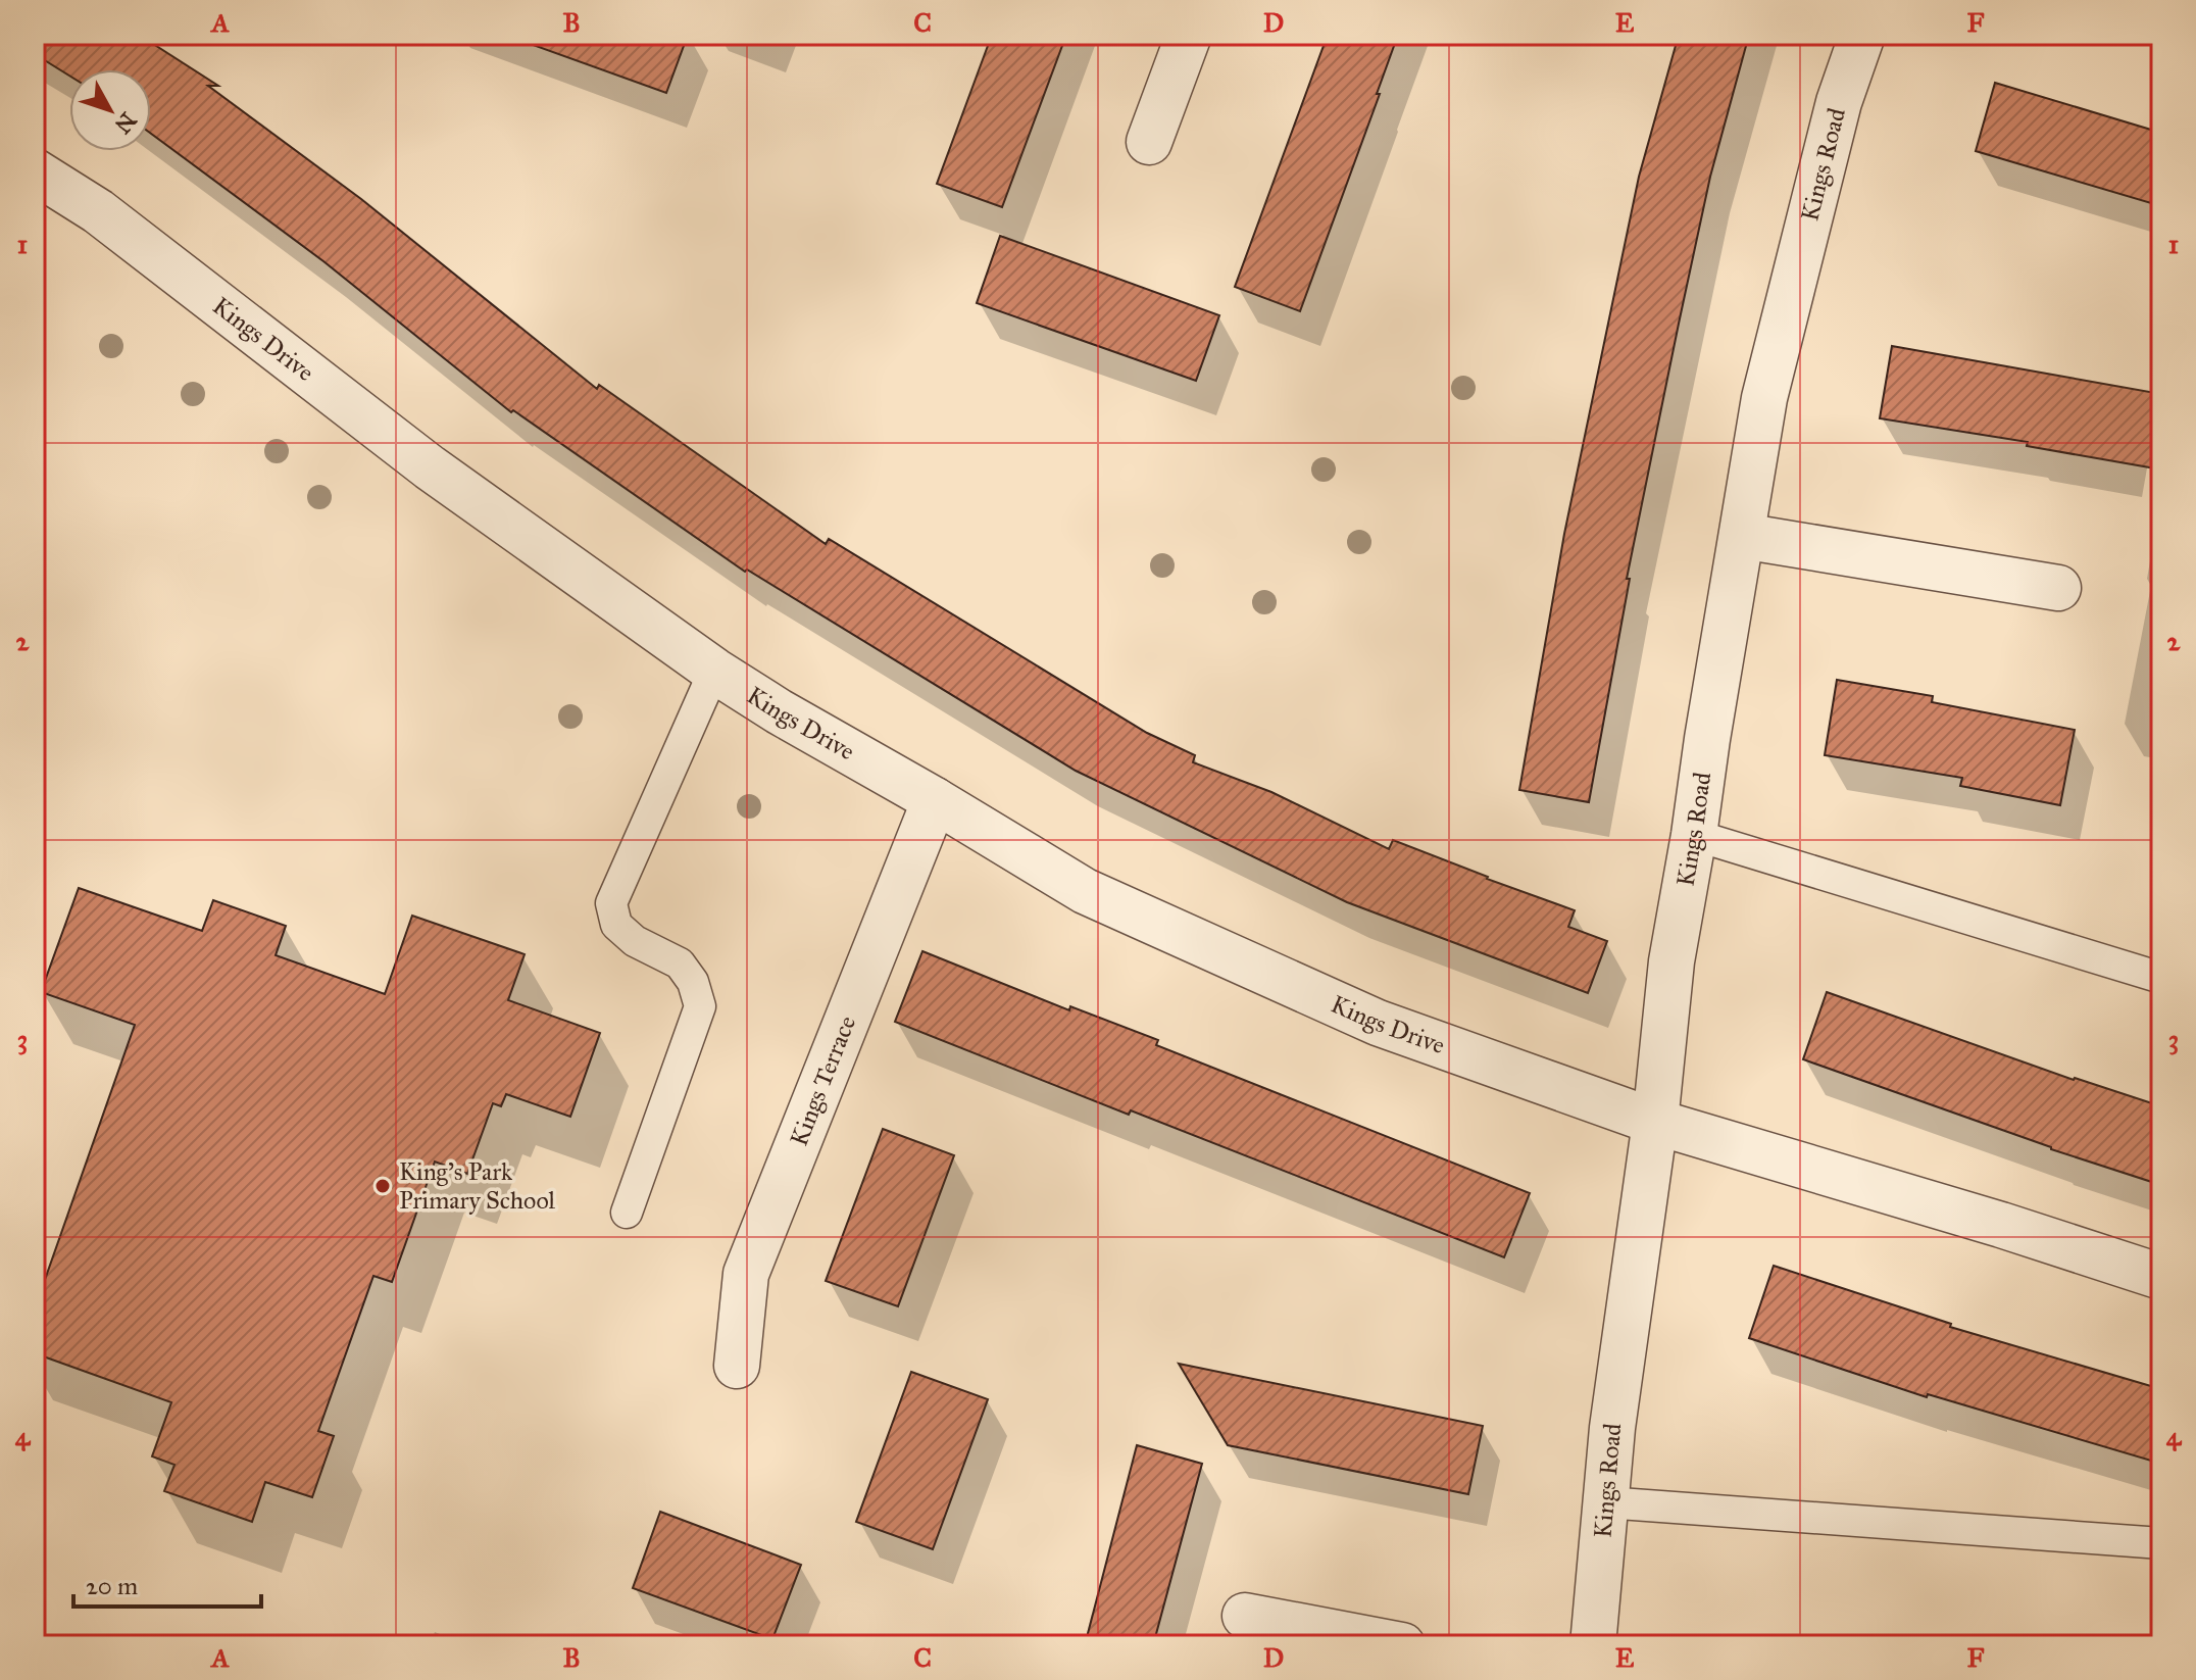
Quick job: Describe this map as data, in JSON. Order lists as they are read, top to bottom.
{
  "streets": {
    "street": ["Kings Road", "Kings Drive", "Kings Terrace"]
  },
  "crossings": [
    ["Kings Road", "Kings Drive"],
    ["Kings Drive", "Kings Terrace"]
  ],
  "places": ["King's Park Primary School"],
  "scale_bar": "20 m",
  "north": "bottom right",
  "grid": {
    "columns": [
      "A",
      "B",
      "C",
      "D",
      "E",
      "F"
    ],
    "rows": [
      "1",
      "2",
      "3",
      "4"
    ]
  }
}
